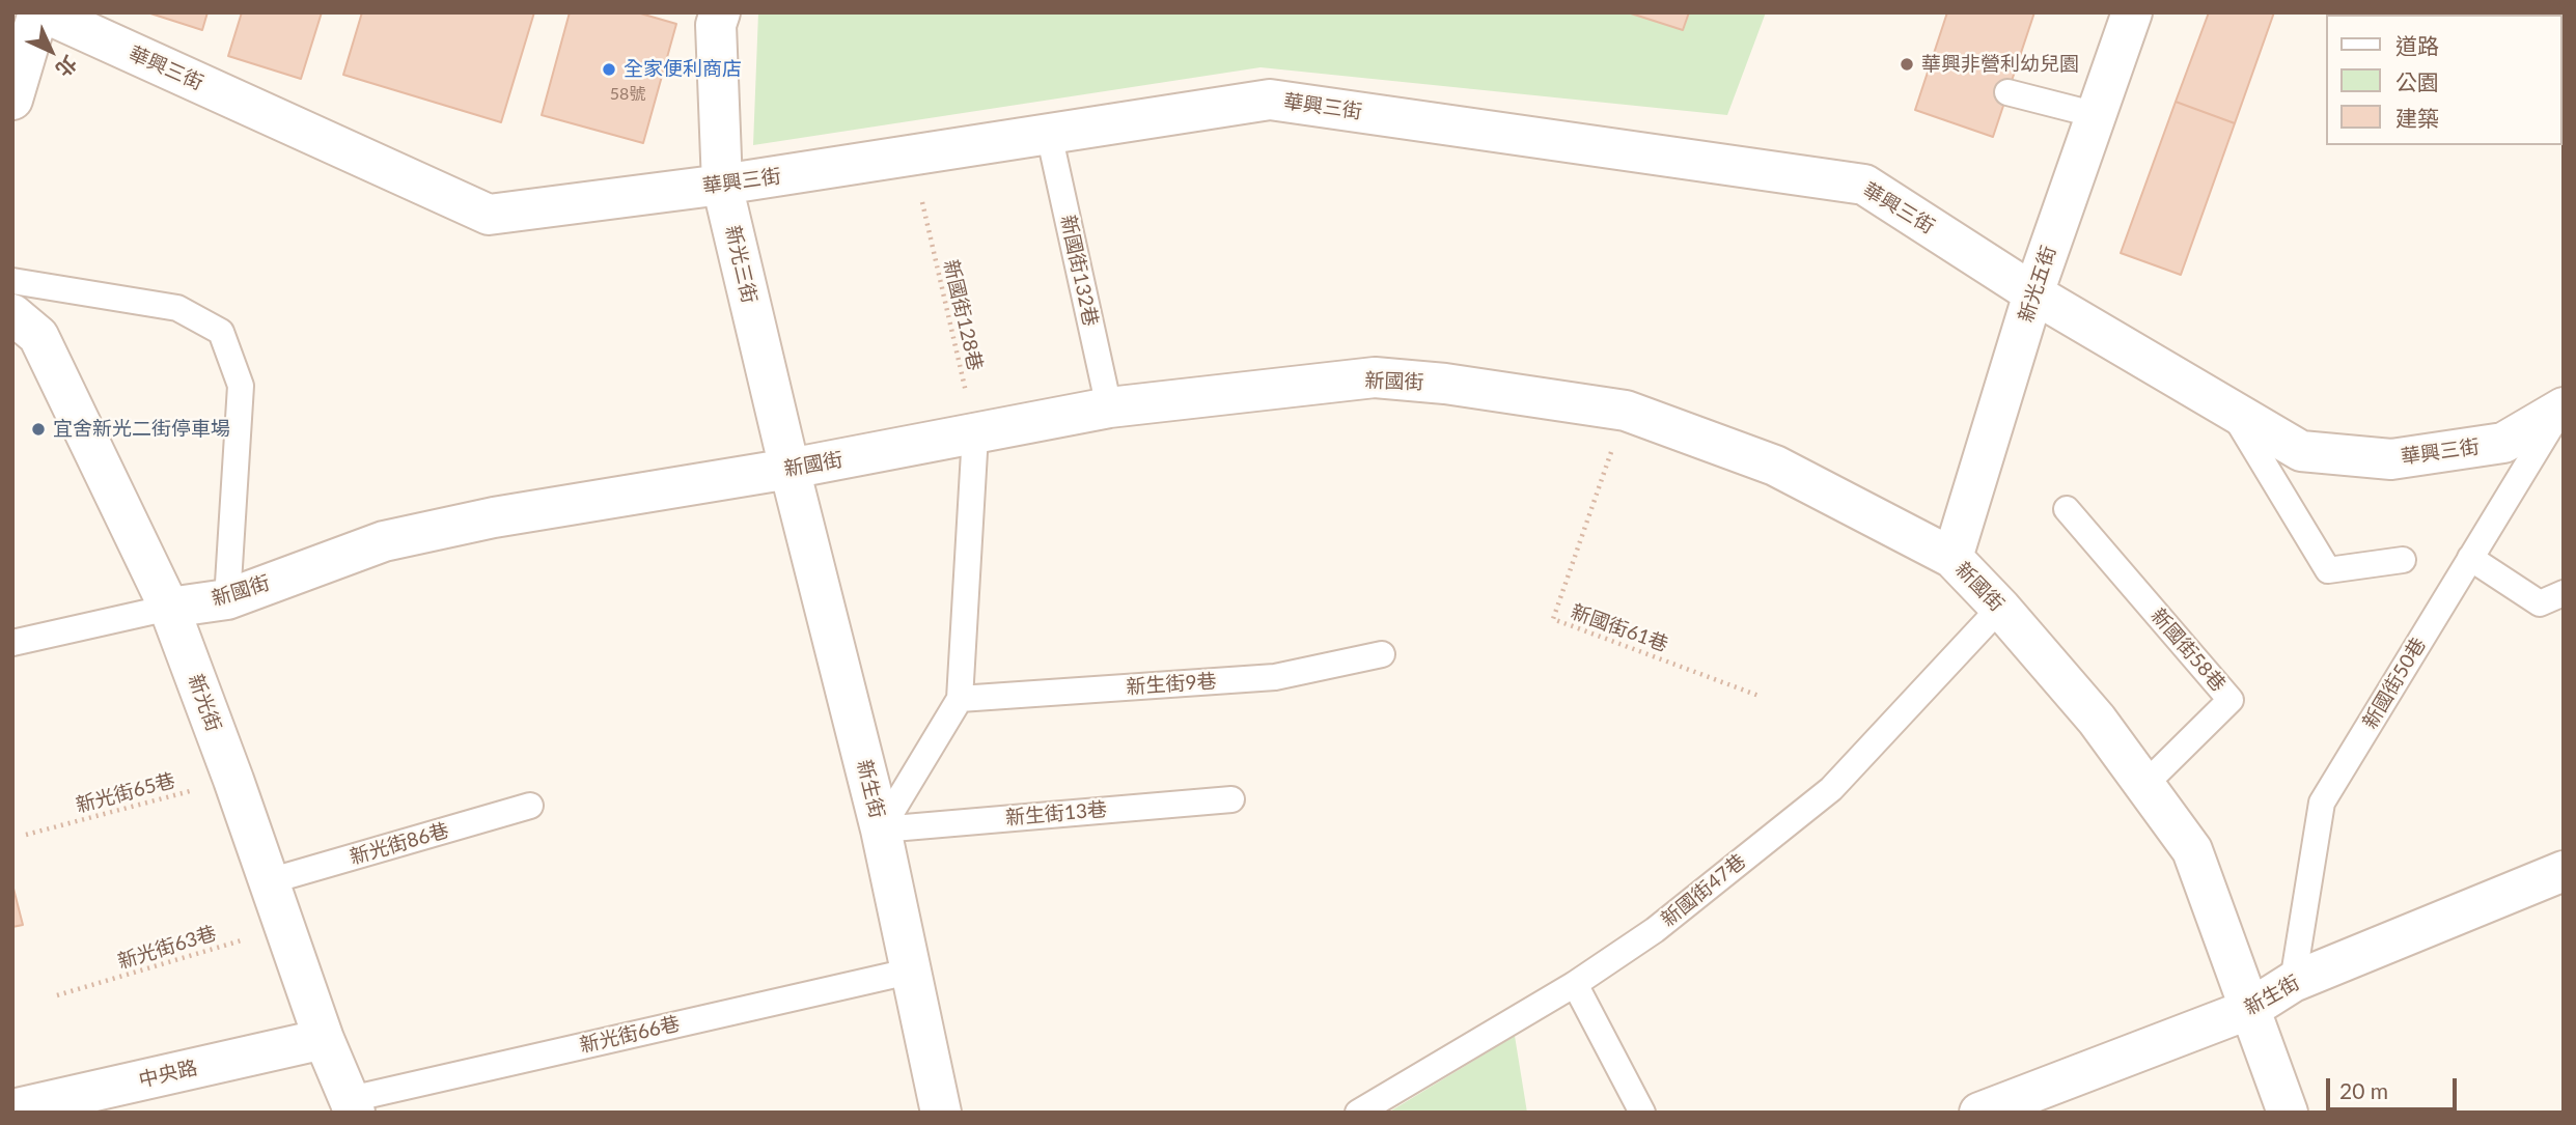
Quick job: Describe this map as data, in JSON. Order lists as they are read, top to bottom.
{
  "streets": {
    "street": [
      "華興三街",
      "新光三街",
      "新光五街",
      "新國街",
      "新光街",
      "新生街",
      "中央路"
    ],
    "lane": [
      "新國街132巷",
      "新國街58巷",
      "新國街50巷",
      "新生街9巷",
      "新生街13巷",
      "新光街86巷",
      "新國街47巷",
      "新光街66巷"
    ],
    "path": [
      "新國街128巷",
      "新國街61巷",
      "新光街65巷",
      "新光街63巷"
    ]
  },
  "crossings": [
    ["華興三街", "新光三街"],
    ["華興三街", "新國街132巷"],
    ["華興三街", "新光五街"],
    ["華興三街", "新國街50巷"],
    ["新光三街", "新國街"],
    ["新光三街", "新生街"],
    ["新國街132巷", "新國街"],
    ["新光五街", "新國街"],
    ["新國街128巷", "新國街"],
    ["新國街", "新國街61巷"],
    ["新國街", "新國街58巷"],
    ["新國街", "新光街"],
    ["新國街", "新生街"],
    ["新國街", "新國街47巷"],
    ["新國街50巷", "新生街"],
    ["新光街", "新光街65巷"],
    ["新光街", "新光街86巷"],
    ["新光街", "新光街63巷"],
    ["新光街", "新光街66巷"],
    ["新光街", "中央路"],
    ["新生街", "新生街13巷"],
    ["新生街", "新光街66巷"]
  ],
  "places": ["華興非營利幼兒園", "全家便利商店", "宜舍新光二街停車場"],
  "house_numbers": ["58號"],
  "legend": ["道路", "公園", "建築"],
  "scale_bar": "20 m",
  "north": "bottom right"
}
